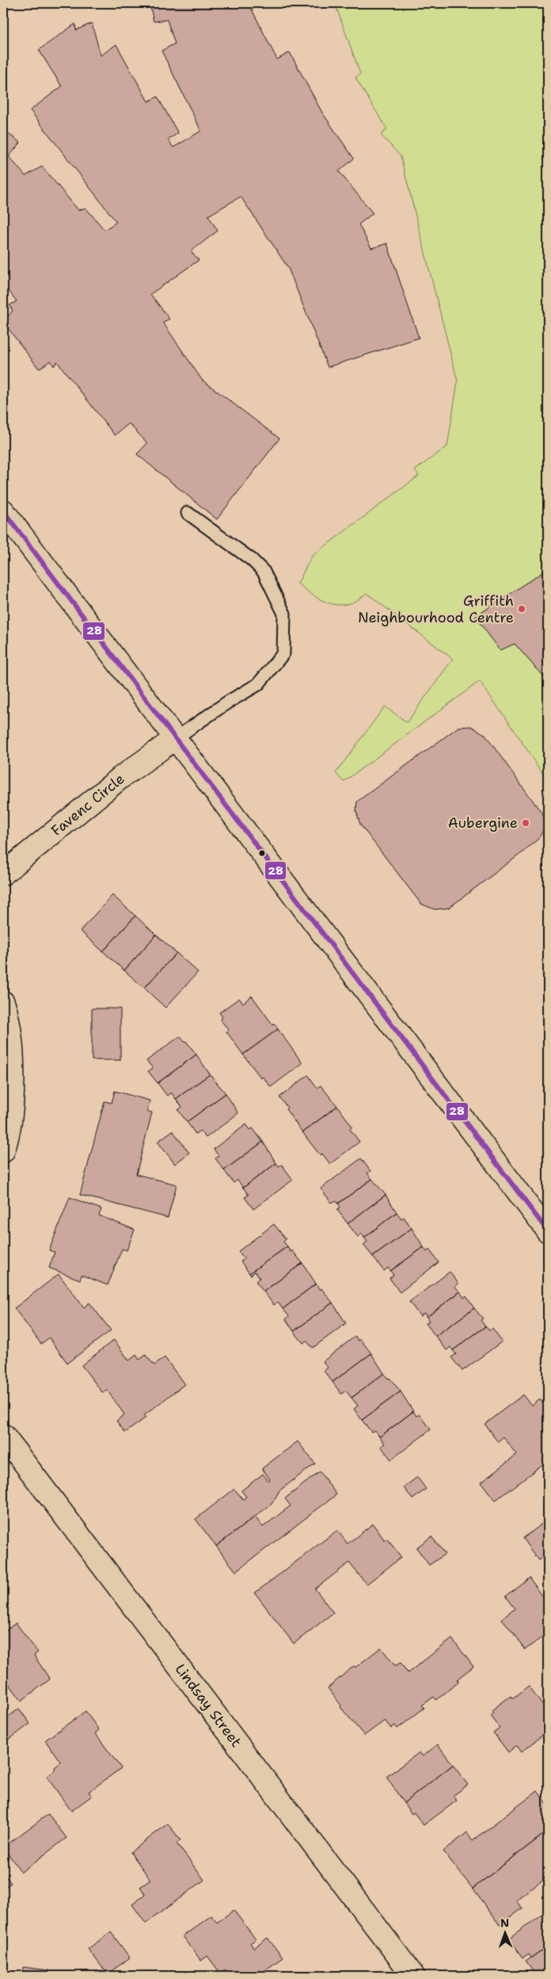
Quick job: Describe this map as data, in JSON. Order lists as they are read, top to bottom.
{
  "streets": {
    "street": ["Favenc Circle", "Lindsay Street"]
  },
  "places": ["Griffith Neighbourhood Centre", "Aubergine"],
  "lines": ["transit line 28"],
  "north": "top"
}
